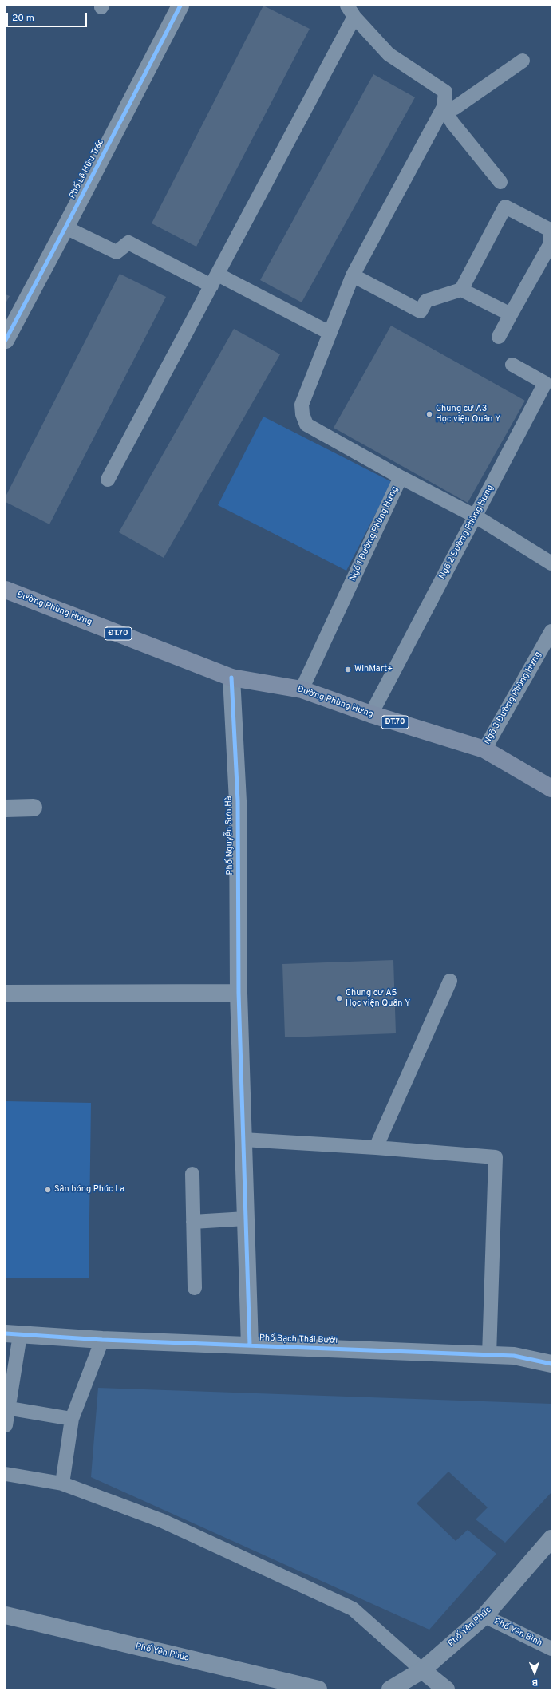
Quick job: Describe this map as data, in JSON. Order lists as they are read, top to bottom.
{
  "streets": {
    "main road": ["Đường Phùng Hưng", "ĐT.70"],
    "street": [
      "Phố Lê Hữu Trác",
      "Phố Nguyễn Sơn Hà",
      "Phố Bạch Thái Bưởi",
      "Phố Yên Phúc"
    ],
    "lane": [
      "Ngõ 2 Đường Phùng Hưng",
      "Ngõ 1 Đường Phùng Hưng",
      "Ngõ 3 Đường Phùng Hưng",
      "Phố Yên Bình"
    ]
  },
  "crossings": [
    ["Ngõ 2 Đường Phùng Hưng", "Đường Phùng Hưng"],
    ["Ngõ 1 Đường Phùng Hưng", "Đường Phùng Hưng"],
    ["Đường Phùng Hưng", "Ngõ 3 Đường Phùng Hưng"],
    ["Đường Phùng Hưng", "Phố Nguyễn Sơn Hà"],
    ["Phố Nguyễn Sơn Hà", "Phố Bạch Thái Bưởi"],
    ["Phố Yên Phúc", "Phố Yên Bình"]
  ],
  "places": [
    "Chung cư A3 Học viện Quân Y",
    "WinMart+",
    "Chung cư A5 Học viện Quân Y",
    "Sân bóng Phúc La"
  ],
  "scale_bar": "20 m",
  "north": "bottom"
}
